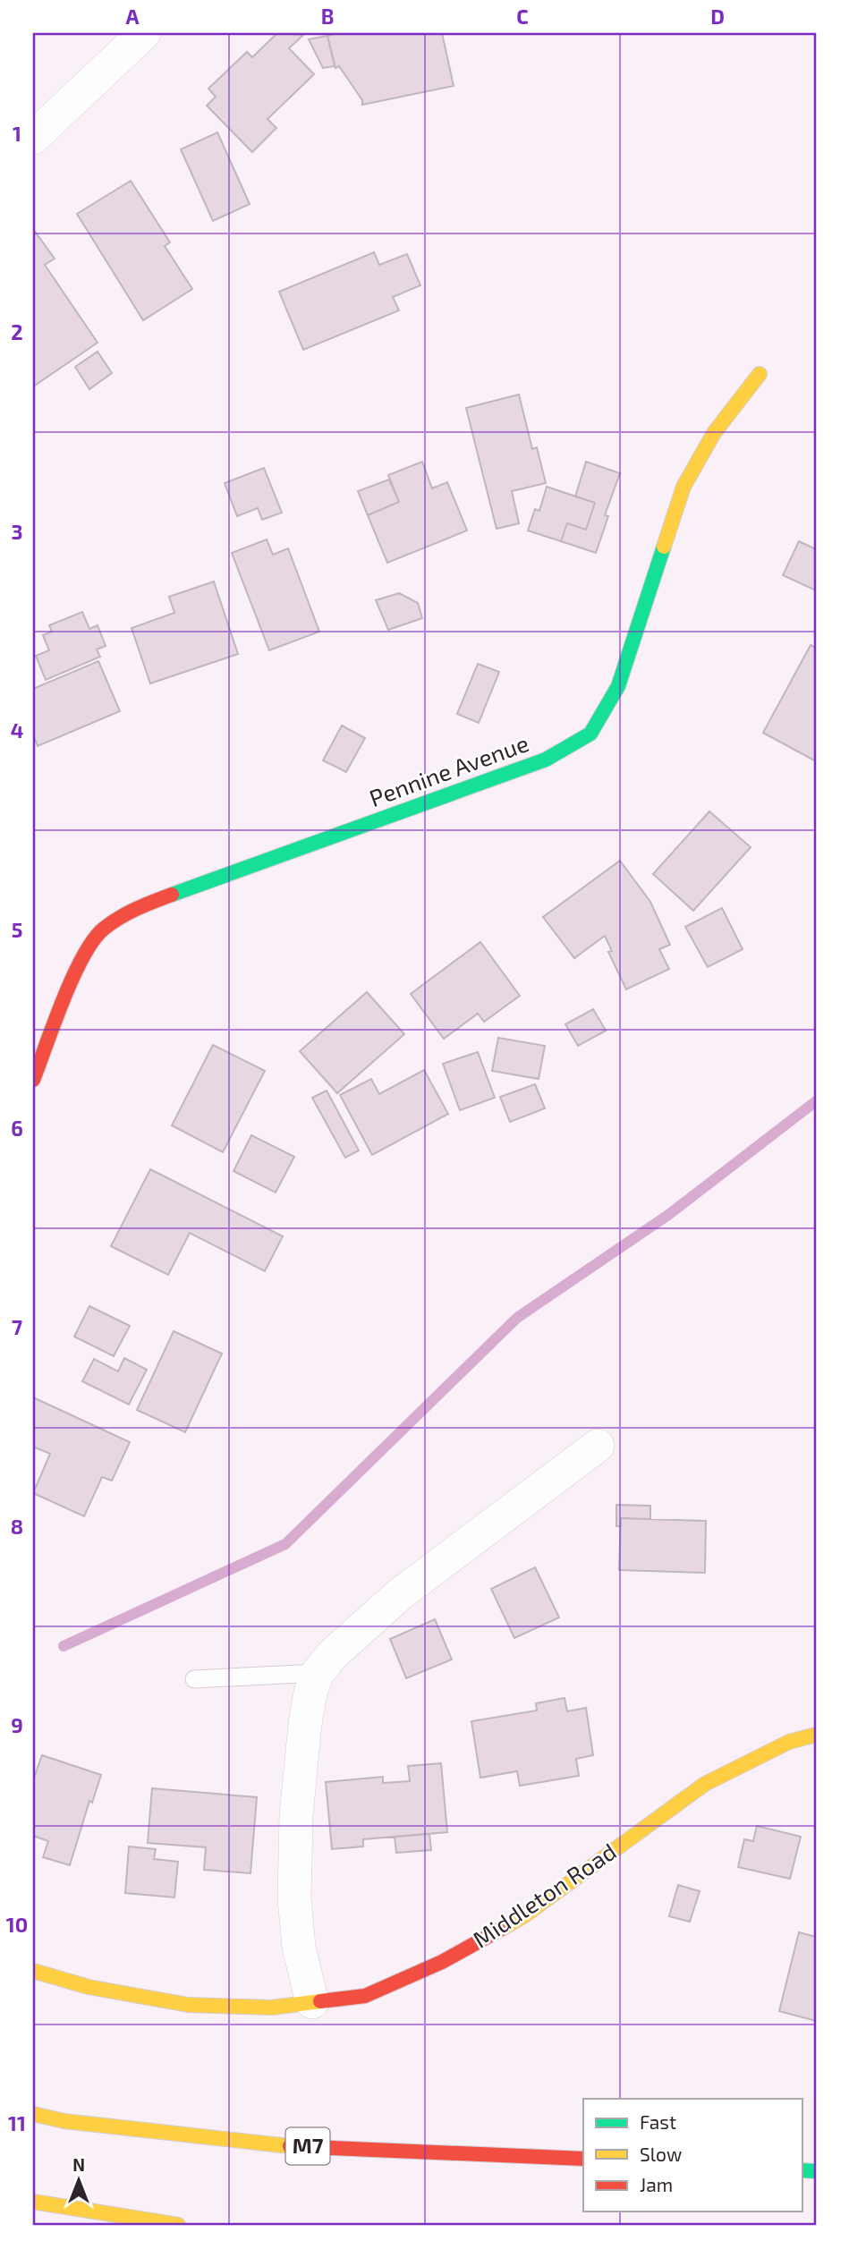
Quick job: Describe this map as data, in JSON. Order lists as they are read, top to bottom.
{
  "streets": {
    "main road": ["Pennine Avenue", "Middleton Road", "M7"]
  },
  "legend": ["Fast", "Slow", "Jam"],
  "north": "top",
  "grid": {
    "columns": [
      "A",
      "B",
      "C",
      "D"
    ],
    "rows": [
      "1",
      "2",
      "3",
      "4",
      "5",
      "6",
      "7",
      "8",
      "9",
      "10",
      "11"
    ]
  }
}
